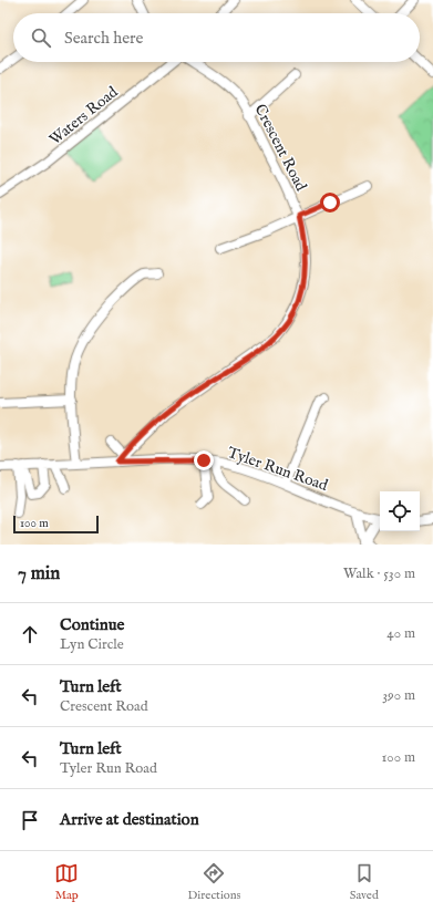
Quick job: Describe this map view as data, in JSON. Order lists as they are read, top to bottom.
{
  "streets": {
    "street": ["Waters Road", "Crescent Road", "Tyler Run Road"]
  },
  "crossings": [
    ["Crescent Road", "Tyler Run Road"]
  ],
  "scale_bar": "100 m",
  "page": {
    "search": "Search here",
    "scale": "100 m",
    "heading": ["7 min", "Walk · 530 m"],
    "list": [
      ["Continue", "Lyn Circle", "40 m"],
      ["Turn left", "Crescent Road", "390 m"],
      ["Turn left", "Tyler Run Road", "100 m"],
      "Arrive at destination"
    ],
    "nav": ["Map", "Directions", "Saved"]
  }
}
